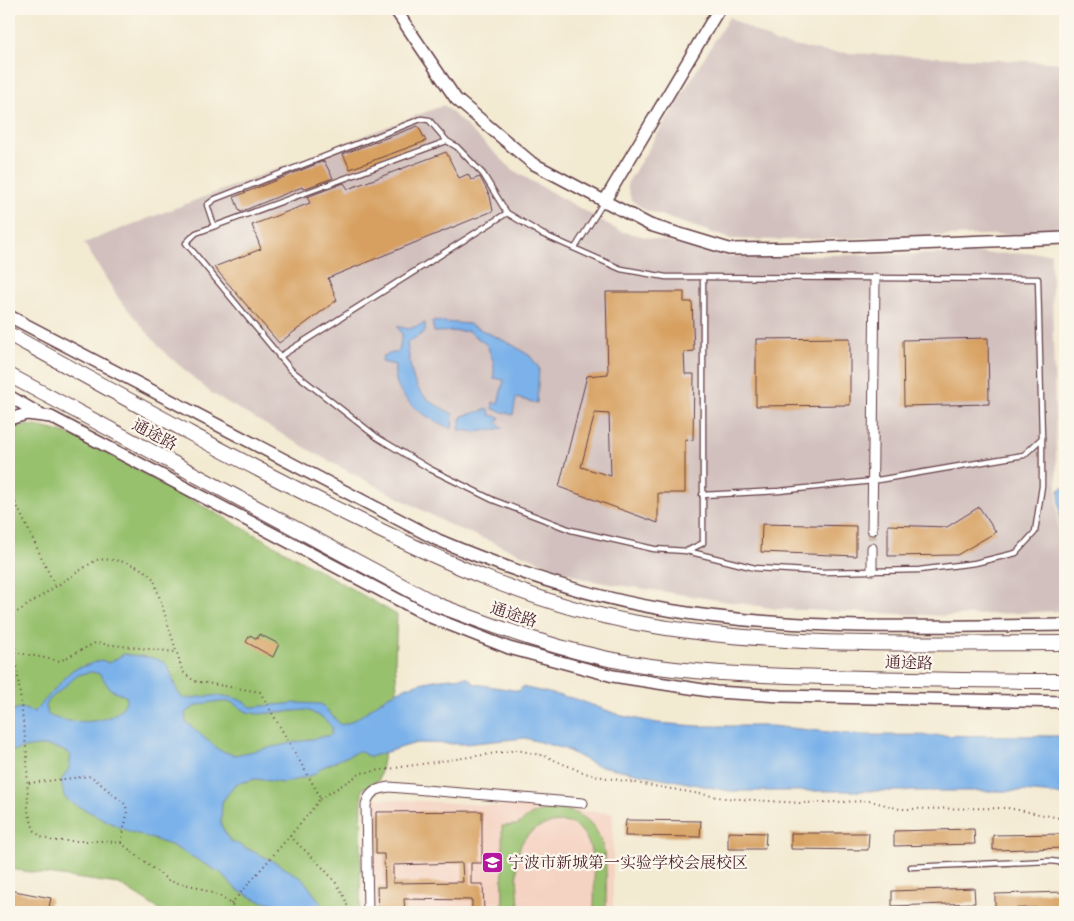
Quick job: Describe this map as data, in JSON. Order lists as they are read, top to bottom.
{
  "streets": {
    "main road": ["通途路"]
  },
  "places": {
    "school or university": ["宁波市新城第一实验学校会展校区"]
  }
}
